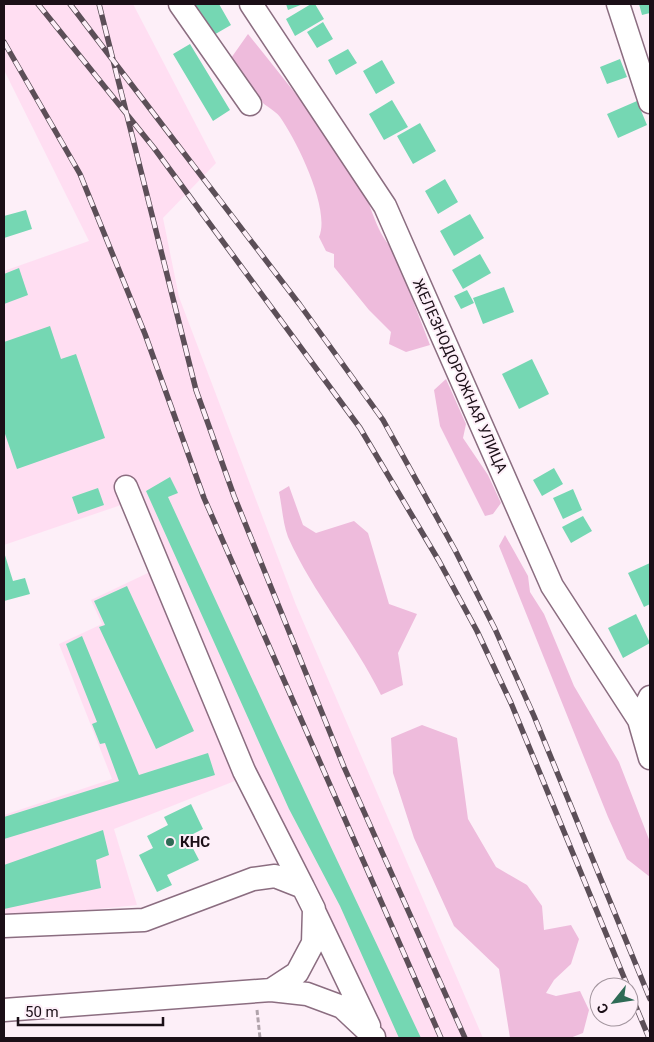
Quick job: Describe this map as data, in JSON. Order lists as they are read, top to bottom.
{
  "streets": {
    "street": ["ЖЕЛЕЗНОДОРОЖНАЯ УЛИЦА"]
  },
  "places": ["КНС"],
  "scale_bar": "50 m",
  "north": "bottom left"
}
